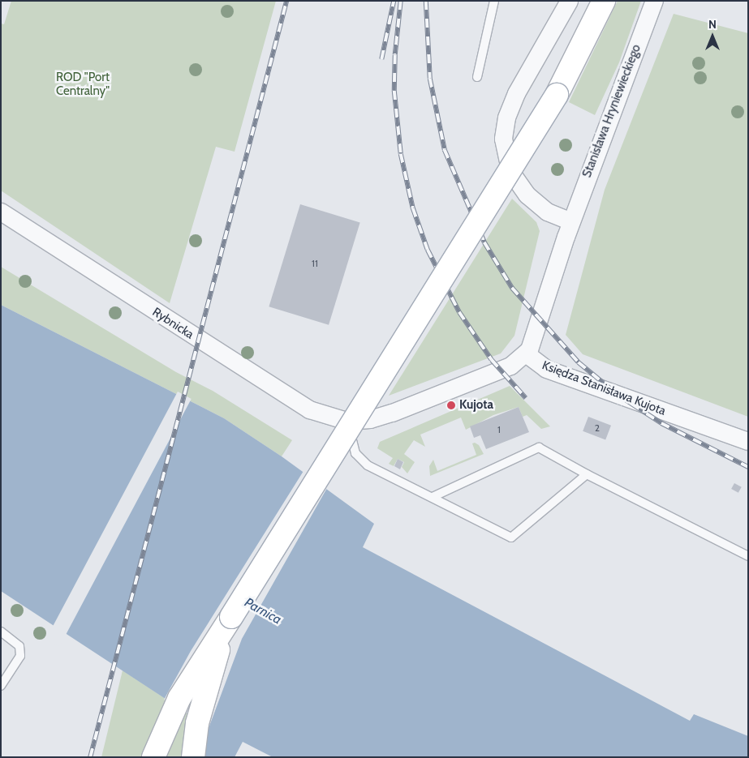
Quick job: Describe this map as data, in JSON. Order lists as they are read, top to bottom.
{
  "streets": {
    "street": ["Stanisława Hryniewieckiego", "Rybnicka", "Księdza Stanisława Kujota"]
  },
  "crossings": [
    ["Stanisława Hryniewieckiego", "Księdza Stanisława Kujota"]
  ],
  "water": ["Parnica"],
  "parks": ["ROD \"Port Centralny\""],
  "places": ["Kujota"],
  "house_numbers": ["11", "2", "1"],
  "north": "top"
}
